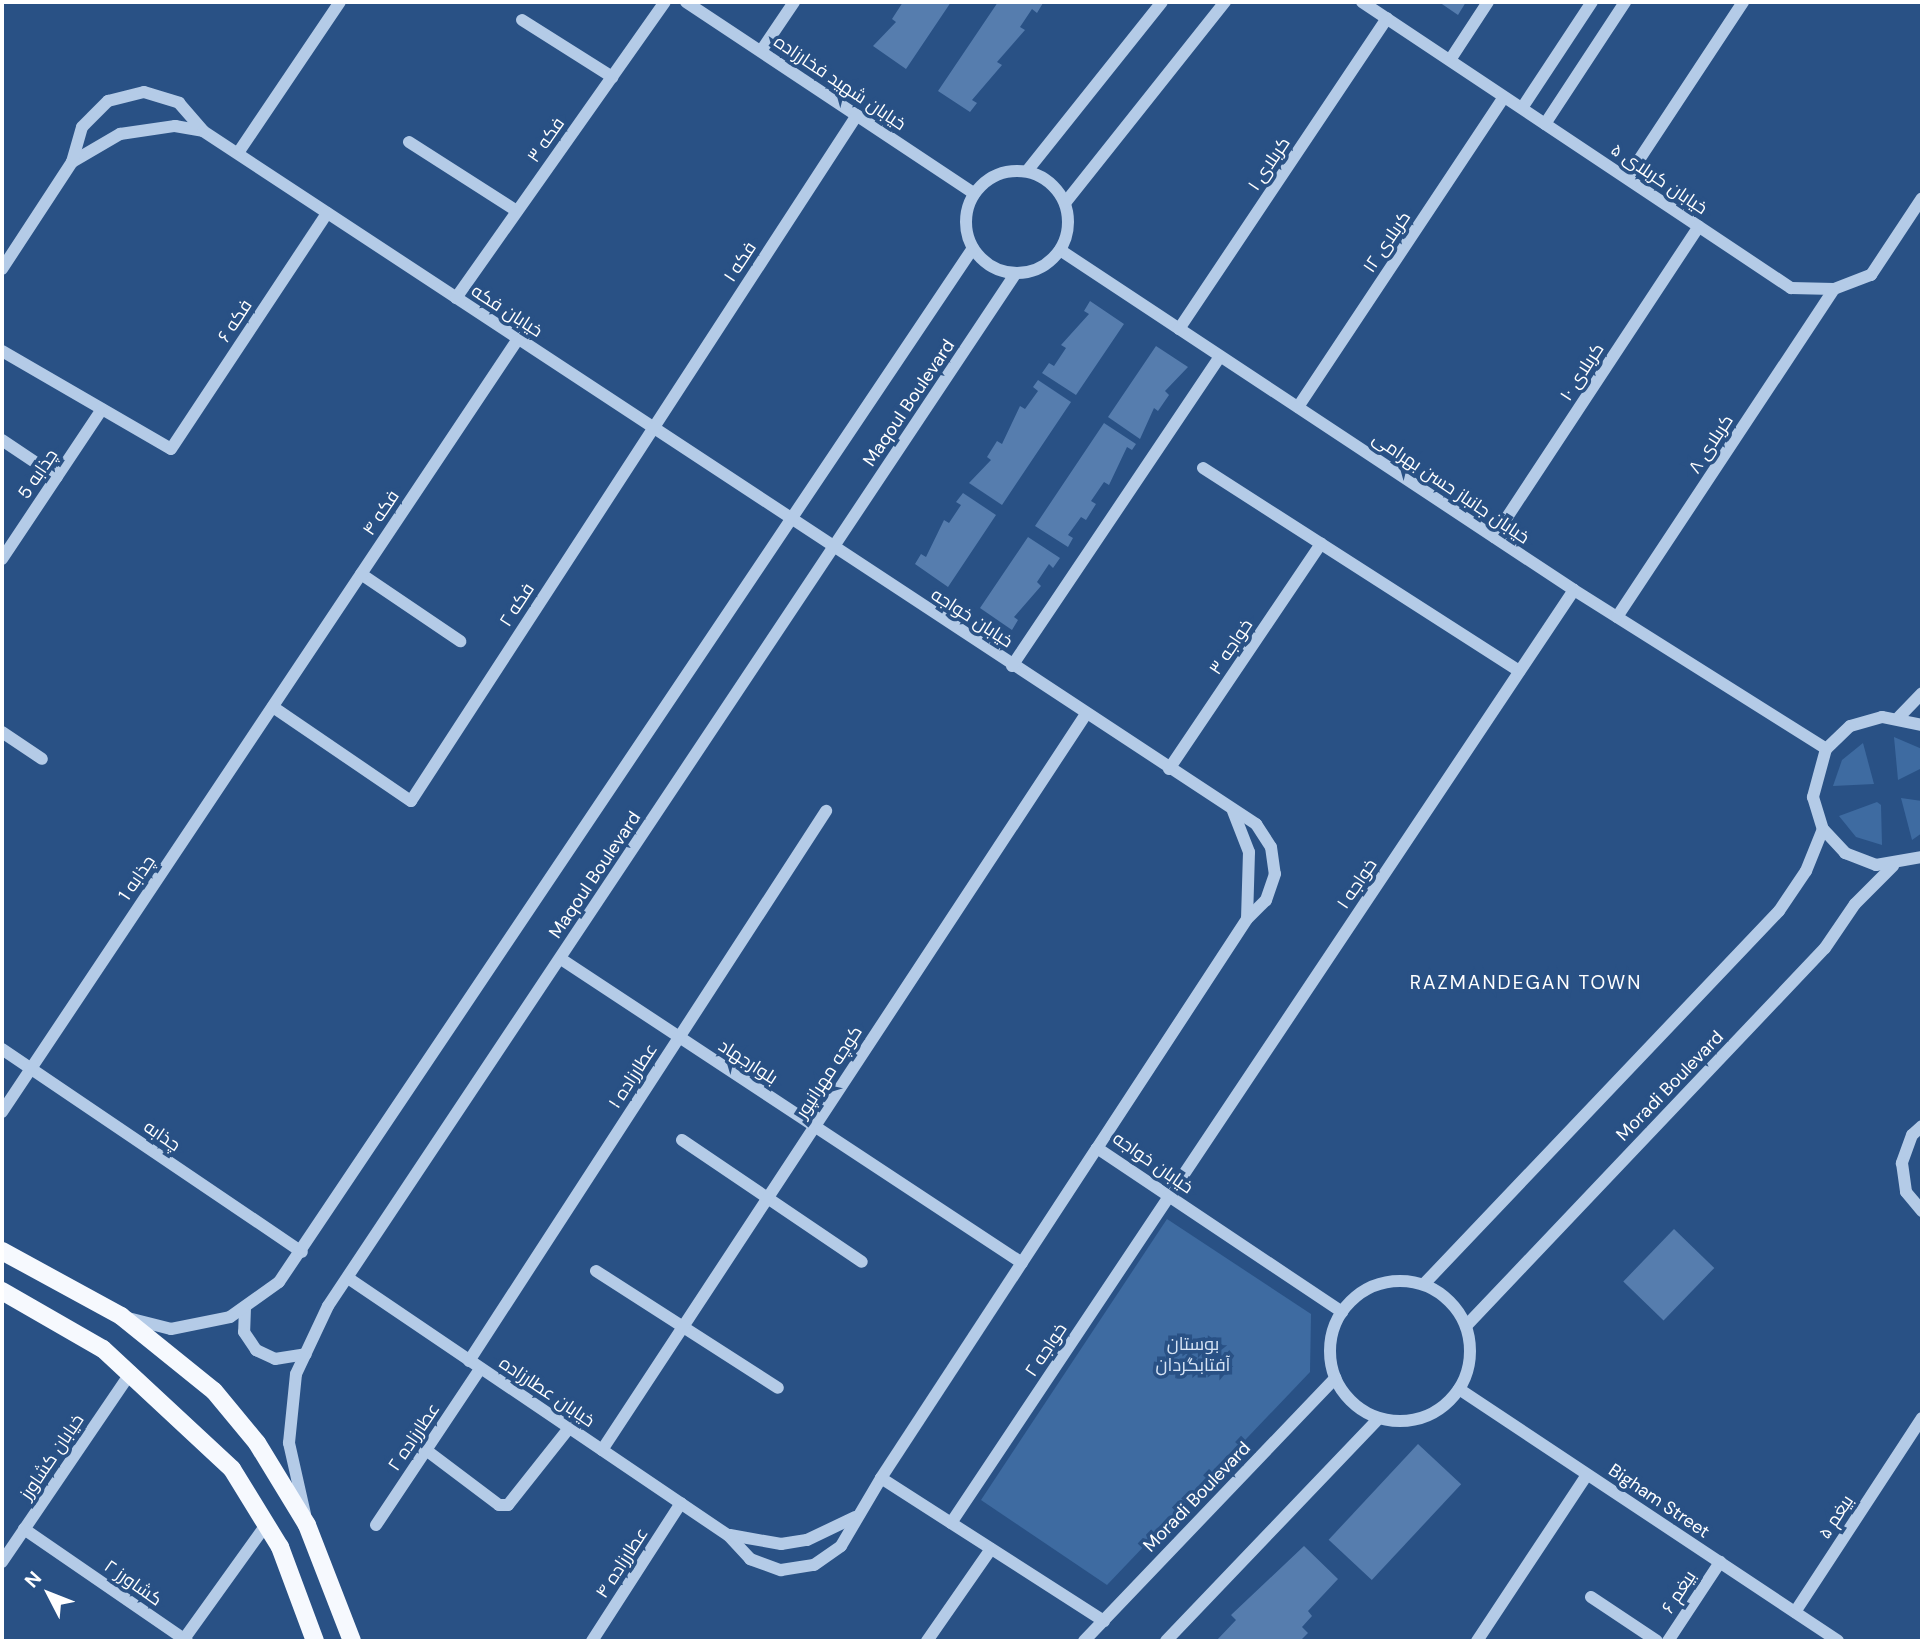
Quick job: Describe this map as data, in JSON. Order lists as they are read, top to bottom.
{
  "streets": {
    "street": [
      "خیابان شهید فخارزاده",
      "فکه ۳",
      "کربلای ۱",
      "خیابان کربلای ۵",
      "کربلای ۱۲",
      "فکه ۱",
      "خیابان فکه",
      "فکه ۶",
      "کربلای ۱۰",
      "Maqoul Boulevard",
      "کربلای ۸",
      "چذابه 5",
      "خیابان جانباز حسن بهرامی",
      "فکه ۴",
      "فکه ۲",
      "خیابان خواجه",
      "خواجه ۳",
      "چذابه 1",
      "خواجه ۱",
      "بلوارجهاد",
      "کوچه مهرانپور",
      "عطارزاده ۱",
      "Moradi Boulevard",
      "چذابه",
      "خواجه ۲",
      "خیابان عطارزاده",
      "عطارزاده ۲",
      "خیابان کشاورز",
      "Bigham Street",
      "بیغم ۵",
      "عطارزاده ۴",
      "کشاورز ۲",
      "بیغم ۶"
    ]
  },
  "crossings": [
    ["خیابان شهید فخارزاده", "فکه ۱"],
    ["خیابان شهید فخارزاده", "Maqoul Boulevard"],
    ["خیابان شهید فخارزاده", "خیابان جانباز حسن بهرامی"],
    ["فکه ۳", "خیابان فکه"],
    ["کربلای ۱", "خیابان کربلای ۵"],
    ["کربلای ۱", "خیابان جانباز حسن بهرامی"],
    ["خیابان کربلای ۵", "کربلای ۱۲"],
    ["خیابان کربلای ۵", "کربلای ۱۰"],
    ["خیابان کربلای ۵", "کربلای ۸"],
    ["کربلای ۱۲", "خیابان جانباز حسن بهرامی"],
    ["فکه ۱", "خیابان فکه"],
    ["فکه ۱", "فکه ۲"],
    ["خیابان فکه", "فکه ۶"],
    ["خیابان فکه", "Maqoul Boulevard"],
    ["خیابان فکه", "فکه ۴"],
    ["خیابان فکه", "فکه ۲"],
    ["خیابان فکه", "خیابان خواجه"],
    ["فکه ۶", "چذابه 5"],
    ["کربلای ۱۰", "خیابان جانباز حسن بهرامی"],
    ["Maqoul Boulevard", "خیابان جانباز حسن بهرامی"],
    ["Maqoul Boulevard", "خیابان خواجه"],
    ["Maqoul Boulevard", "بلوارجهاد"],
    ["Maqoul Boulevard", "چذابه"],
    ["Maqoul Boulevard", "خیابان عطارزاده"],
    ["کربلای ۸", "خیابان جانباز حسن بهرامی"],
    ["خیابان جانباز حسن بهرامی", "خواجه ۱"],
    ["فکه ۴", "فکه ۲"],
    ["فکه ۴", "چذابه 1"],
    ["فکه ۲", "چذابه 1"],
    ["خیابان خواجه", "خواجه ۳"],
    ["خیابان خواجه", "خواجه ۱"],
    ["خیابان خواجه", "کوچه مهرانپور"],
    ["خیابان خواجه", "Moradi Boulevard"],
    ["خیابان خواجه", "خواجه ۲"],
    ["خیابان خواجه", "خیابان عطارزاده"],
    ["خیابان خواجه", "Bigham Street"],
    ["چذابه 1", "چذابه"],
    ["خواجه ۱", "خواجه ۲"],
    ["بلوارجهاد", "کوچه مهرانپور"],
    ["بلوارجهاد", "عطارزاده ۱"],
    ["بلوارجهاد", "خیابان عطارزاده"],
    ["کوچه مهرانپور", "خیابان عطارزاده"],
    ["عطارزاده ۱", "خیابان عطارزاده"],
    ["Moradi Boulevard", "Bigham Street"],
    ["خیابان عطارزاده", "عطارزاده ۲"],
    ["خیابان عطارزاده", "عطارزاده ۴"],
    ["خیابان کشاورز", "کشاورز ۲"],
    ["Bigham Street", "بیغم ۵"],
    ["Bigham Street", "بیغم ۶"]
  ],
  "districts": ["RAZMANDEGAN TOWN"],
  "parks": ["بوستان آفتابگردان"],
  "north": "top left"
}
